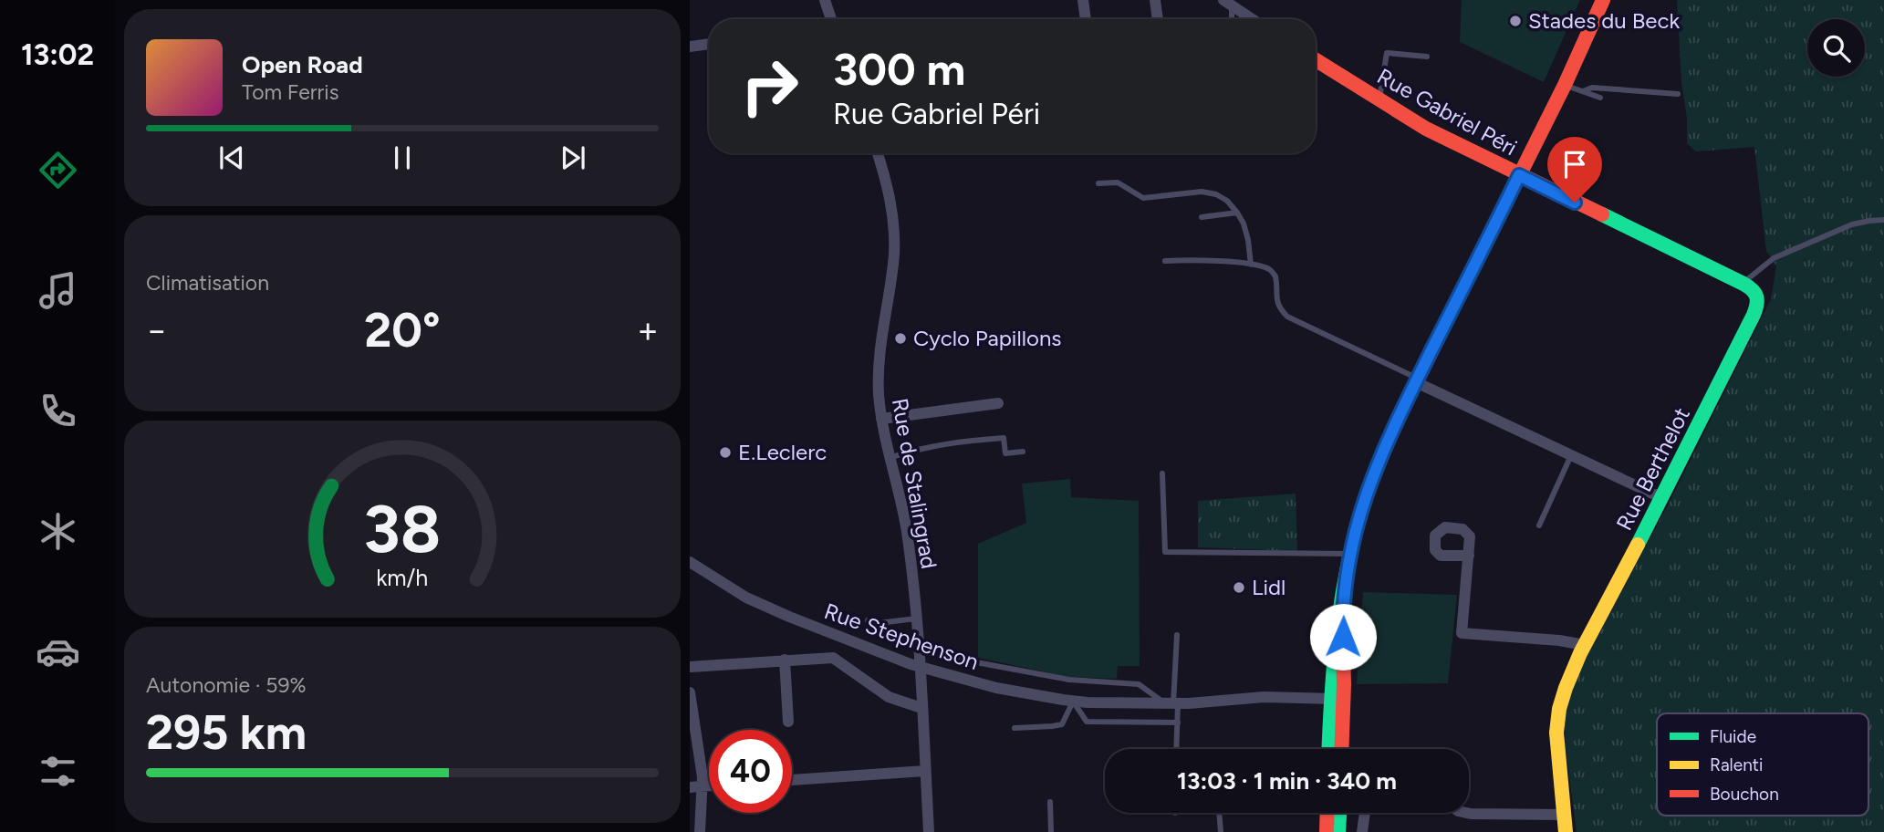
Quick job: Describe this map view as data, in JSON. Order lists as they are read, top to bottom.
{
  "streets": {
    "street": [
      "Rue Gabriel Péri",
      "Rue Berthelot",
      "Rue de Stalingrad",
      "Rue Stephenson"
    ]
  },
  "crossings": [
    ["Rue Gabriel Péri", "Rue Berthelot"],
    ["Rue de Stalingrad", "Rue Stephenson"]
  ],
  "places": [
    "Stades du Beck",
    "Cyclo Papillons",
    "E.Leclerc",
    "Lidl"
  ],
  "legend": ["Fluide", "Ralenti", "Bouchon"],
  "page": {
    "tabs": "13:02",
    "turn": ["300 m", "Rue Gabriel Péri"],
    "song": ["Open Road", "Tom Ferris"],
    "tile": [
      "Climatisation",
      ["Autonomie · 59%", "295 km"]
    ],
    "heat": ["−", "20°", "+"],
    "limit": "40",
    "trip": "13:03 · 1 min · 340 m",
    "gauge": ["38", "km/h"]
  }
}
